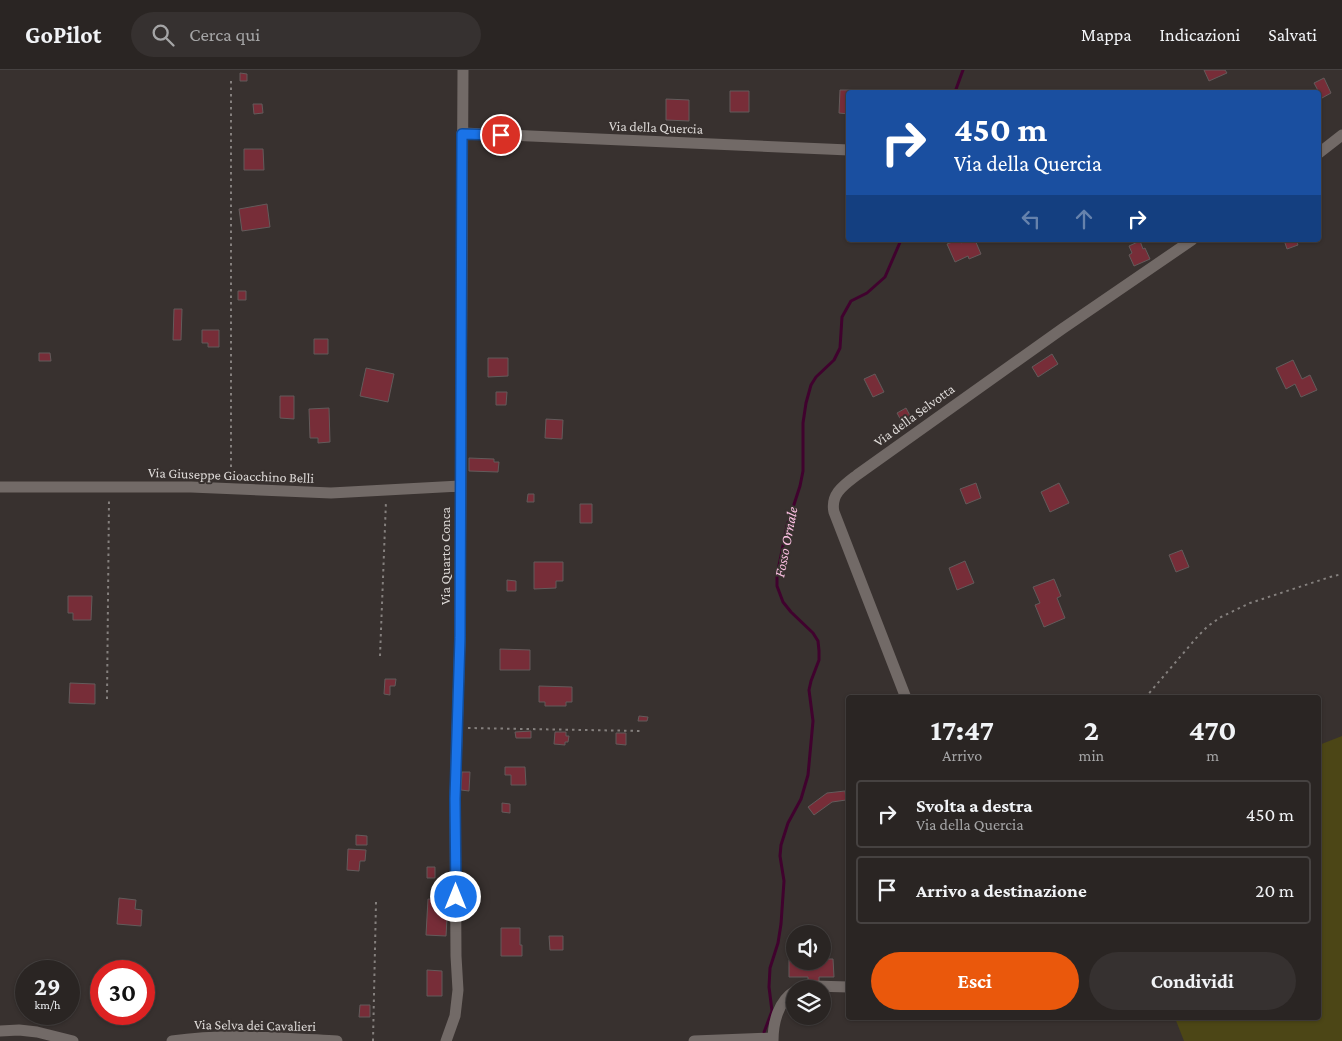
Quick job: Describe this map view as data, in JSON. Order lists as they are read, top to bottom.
{
  "streets": {
    "street": [
      "Via della Quercia",
      "Via della Selvotta",
      "Via Giuseppe Gioacchino Belli",
      "Via Quarto Conca",
      "Via Selva dei Cavalieri"
    ]
  },
  "crossings": [
    ["Via della Quercia", "Via Quarto Conca"],
    ["Via Giuseppe Gioacchino Belli", "Via Quarto Conca"]
  ],
  "water": ["Fosso Ornale"],
  "page": {
    "header": "GoPilot",
    "search": "Cerca qui",
    "nav": ["Mappa", "Indicazioni", "Salvati"],
    "turn": ["450 m", "Via della Quercia"],
    "eta": [
      "17:47",
      "Arrivo",
      "2",
      "min",
      "470",
      "m"
    ],
    "list": [
      {
        "name": "Svolta a destra",
        "note": "Via della Quercia",
        "value": "450 m"
      },
      {
        "name": "Arrivo a destinazione",
        "value": "20 m"
      }
    ],
    "buttons": ["Esci", "Condividi"],
    "speed": "29 km/h",
    "limit": "30"
  }
}
